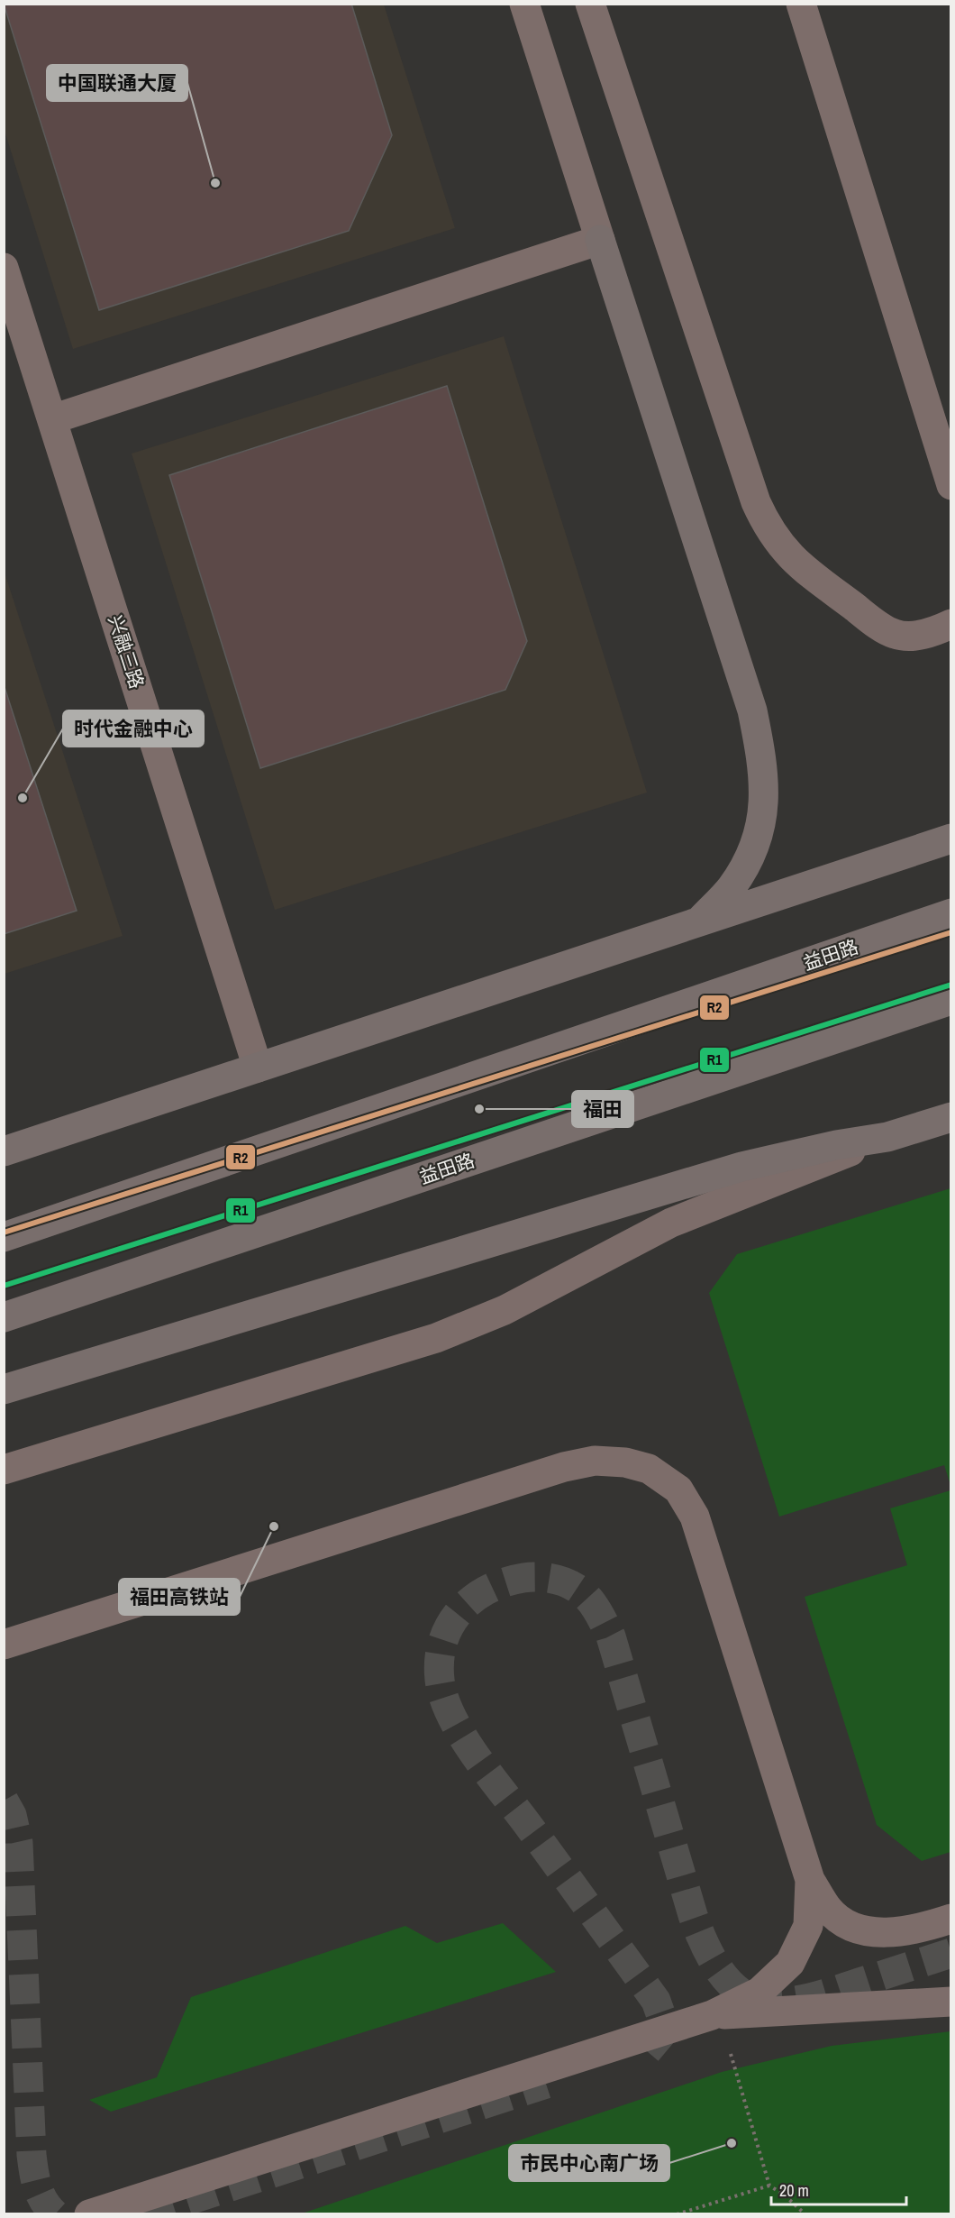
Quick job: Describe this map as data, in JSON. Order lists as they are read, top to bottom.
{
  "streets": {
    "main road": ["益田路"],
    "street": ["兴融三路"]
  },
  "places": [
    "中国联通大厦",
    "时代金融中心",
    "福田",
    "福田高铁站",
    "市民中心南广场"
  ],
  "lines": ["transit line R2", "transit line R1"],
  "scale_bar": "20 m"
}
